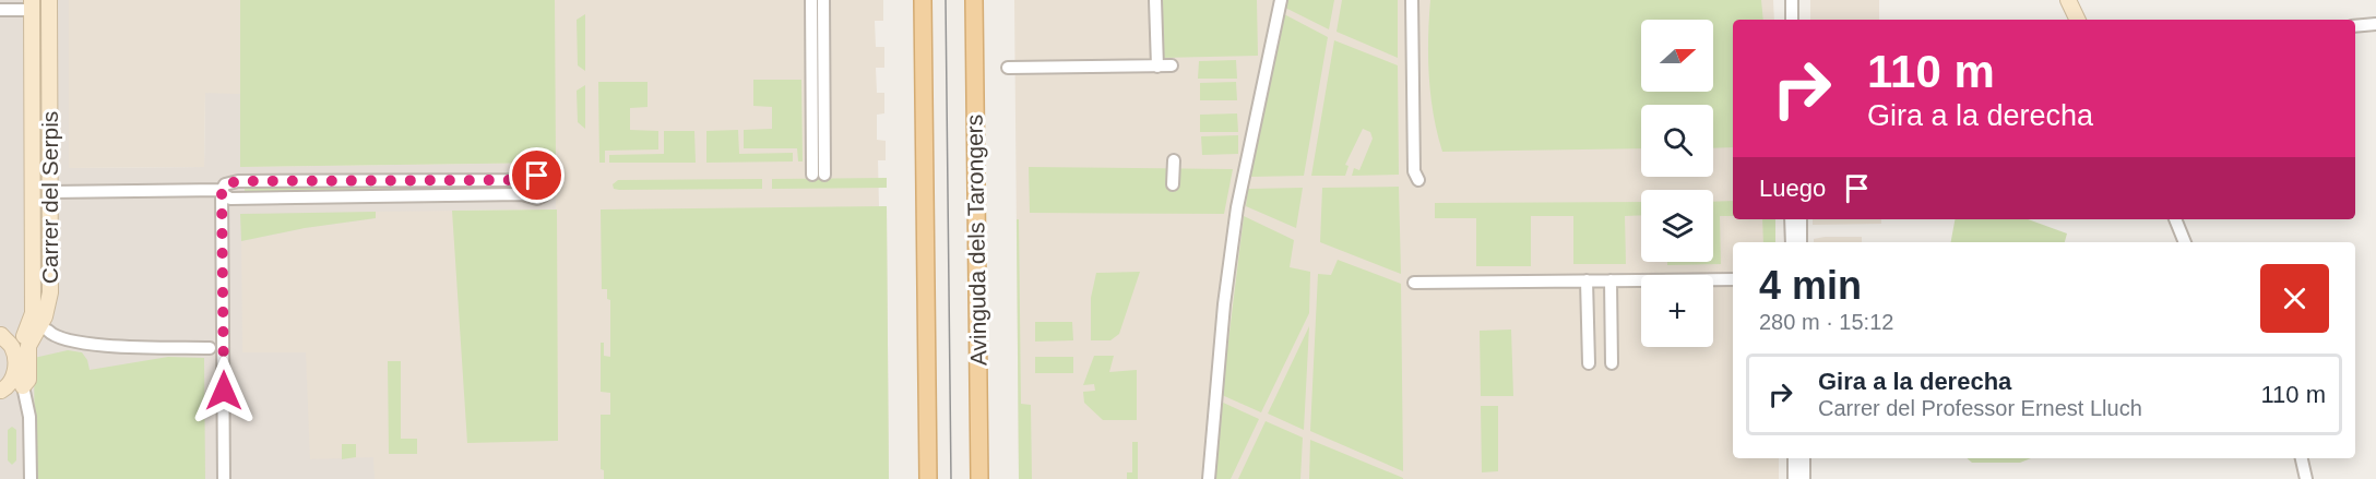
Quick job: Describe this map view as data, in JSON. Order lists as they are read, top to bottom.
{
  "streets": {
    "main road": ["Avinguda dels Tarongers"],
    "street": ["Carrer del Serpis"]
  },
  "north": "right",
  "page": {
    "map_buttons": "+",
    "turn": ["110 m", "Gira a la derecha"],
    "then": "Luego",
    "heading": ["4 min", "280 m · 15:12"],
    "list": [
      {
        "name": "Gira a la derecha",
        "note": "Carrer del Professor Ernest Lluch",
        "value": "110 m"
      }
    ]
  }
}
